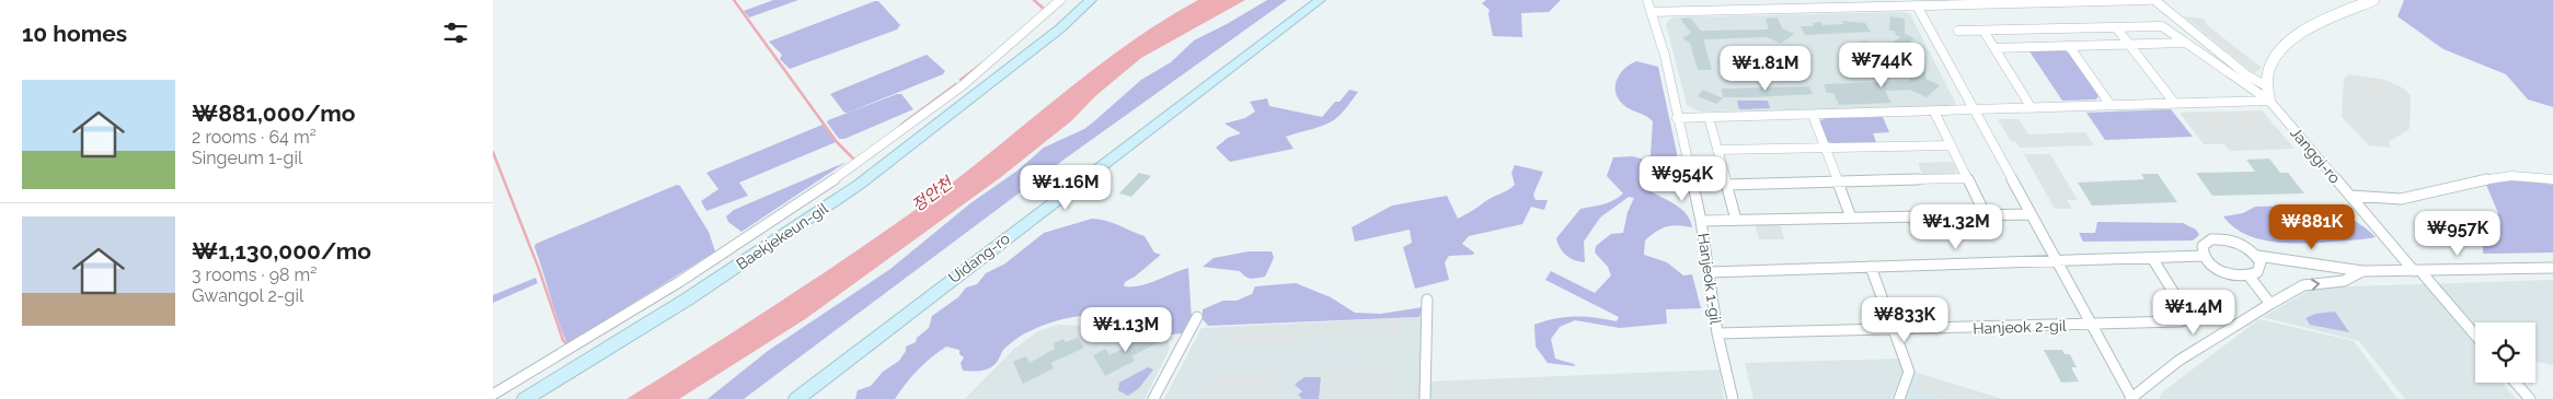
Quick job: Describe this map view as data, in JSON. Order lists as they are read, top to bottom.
{
  "streets": {
    "main road": ["Baekjekeun-gil", "Uidang-ro"],
    "street": ["Janggi-ro", "Hanjeok 1-gil", "Hanjeok 2-gil"]
  },
  "crossings": [
    ["Hanjeok 1-gil", "Hanjeok 2-gil"]
  ],
  "water": ["정안천"],
  "page": {
    "heading": "10 homes",
    "price": [
      "₩744K",
      "₩1.81M",
      "₩954K",
      "₩1.16M",
      "₩1.32M",
      "₩881K",
      "₩957K",
      "₩1.4M",
      "₩833K",
      "₩1.13M"
    ],
    "list": [
      {
        "name": "₩881,000/mo",
        "note": "2 rooms · 64 m² · Singeum 1-gil"
      },
      {
        "name": "₩1,130,000/mo",
        "note": "3 rooms · 98 m² · Gwangol 2-gil"
      }
    ]
  }
}
